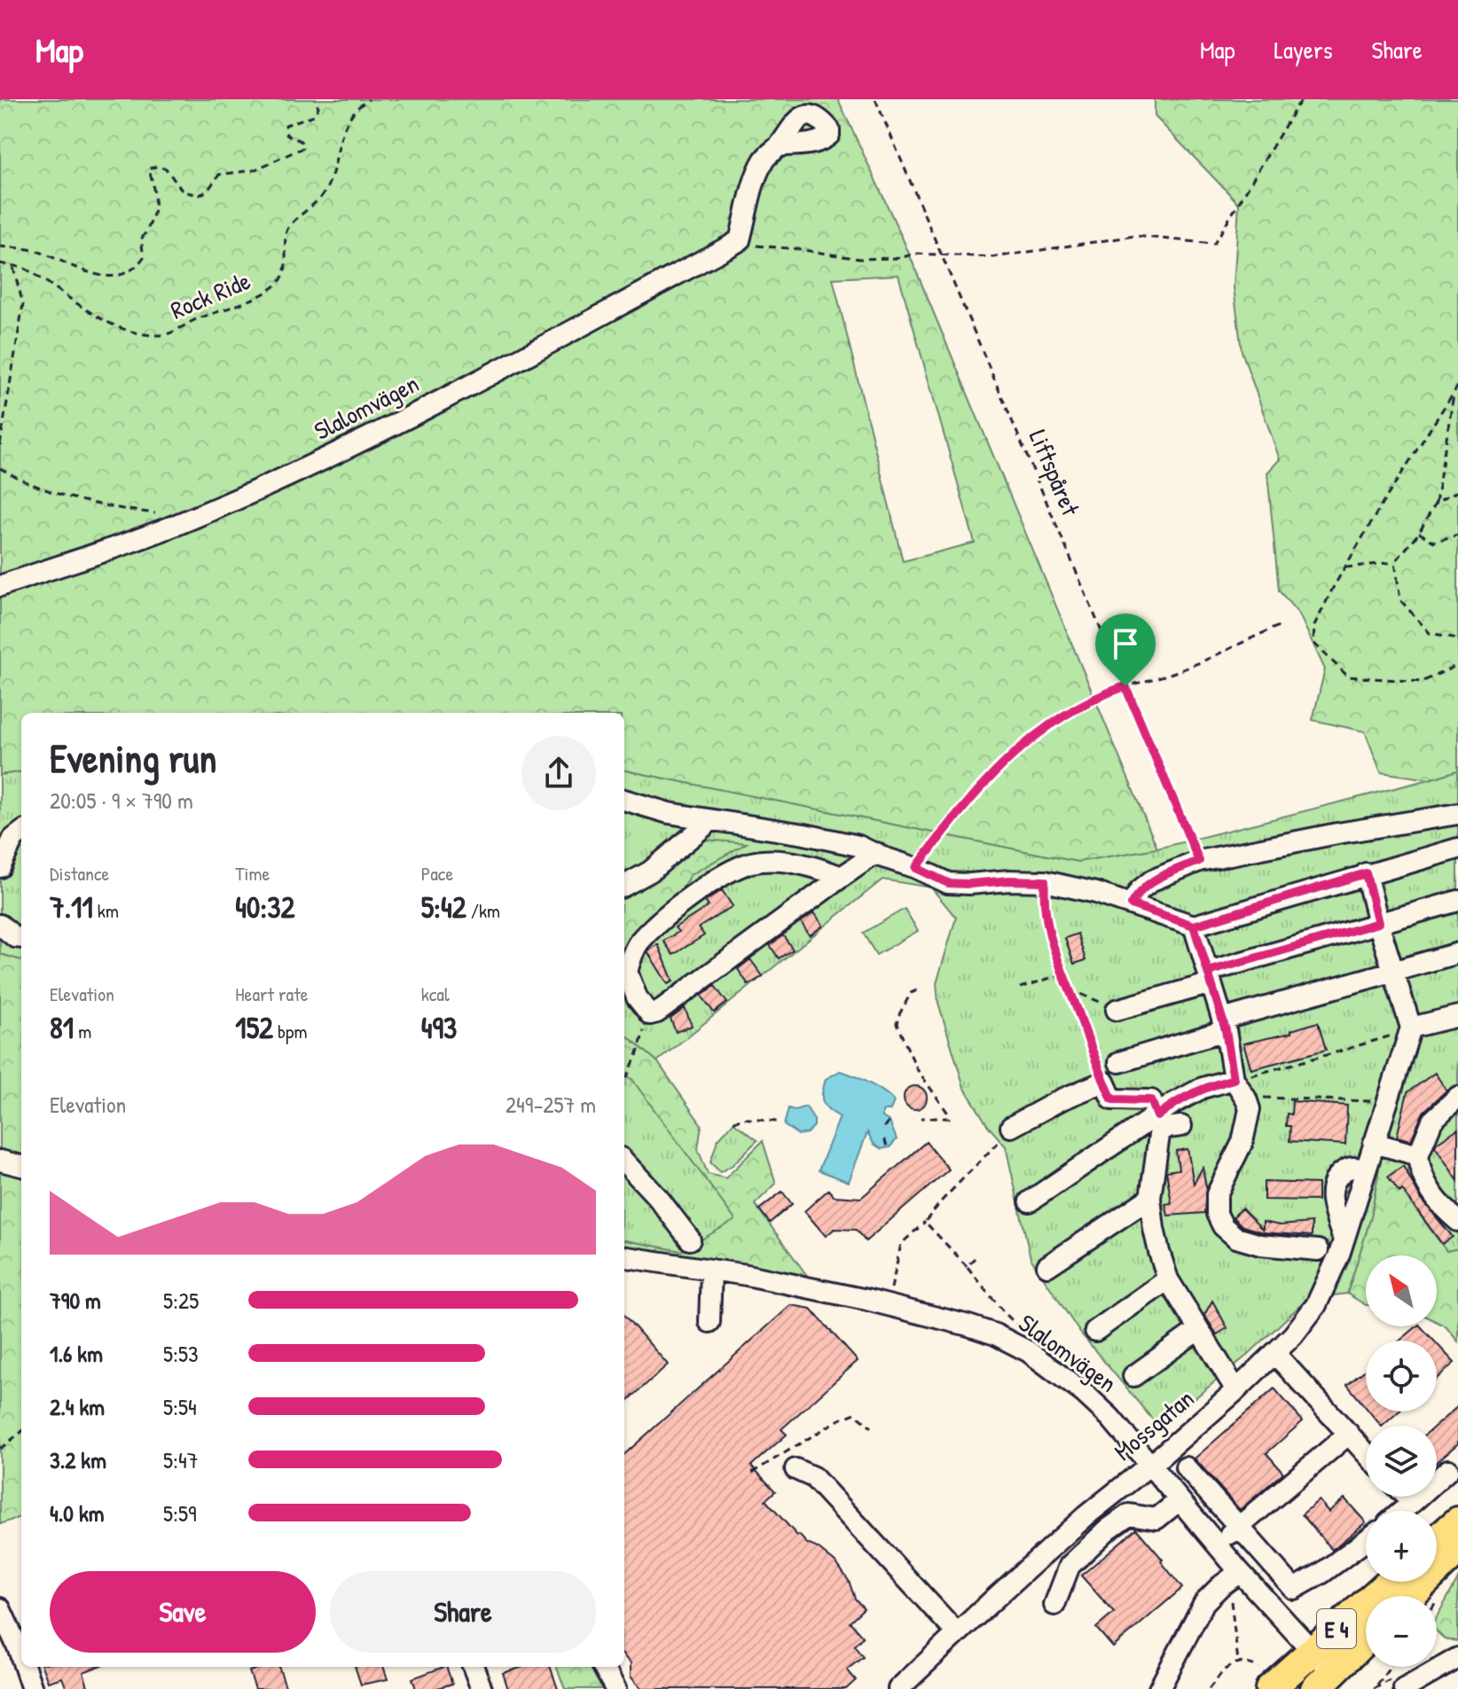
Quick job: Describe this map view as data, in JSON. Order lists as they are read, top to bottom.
{
  "streets": {
    "highway": ["E 4"],
    "street": ["Slalomvägen", "Mossgatan"],
    "path": ["Rock Ride", "Liftspåret"]
  },
  "crossings": [
    ["Slalomvägen", "Mossgatan"],
    ["Slalomvägen", "E 4"]
  ],
  "north": "top left",
  "page": {
    "header": "Map",
    "nav": ["Map", "Layers", "Share"],
    "heading": ["Evening run", "20:05 · 9 × 790 m"],
    "stats": [
      ["Distance", "7.11 km"],
      ["Time", "40:32"],
      ["Pace", "5:42 /km"],
      ["Elevation", "81 m"],
      ["Heart rate", "152 bpm"],
      ["kcal", "493"]
    ],
    "chart": ["Elevation", "249–257 m"],
    "map_buttons": ["+", "−"],
    "list": [
      {
        "name": "790 m",
        "note": "5:25"
      },
      {
        "name": "1.6 km",
        "note": "5:53"
      },
      {
        "name": "2.4 km",
        "note": "5:54"
      },
      {
        "name": "3.2 km",
        "note": "5:47"
      },
      {
        "name": "4.0 km",
        "note": "5:59"
      }
    ],
    "buttons": ["Save", "Share"]
  }
}
